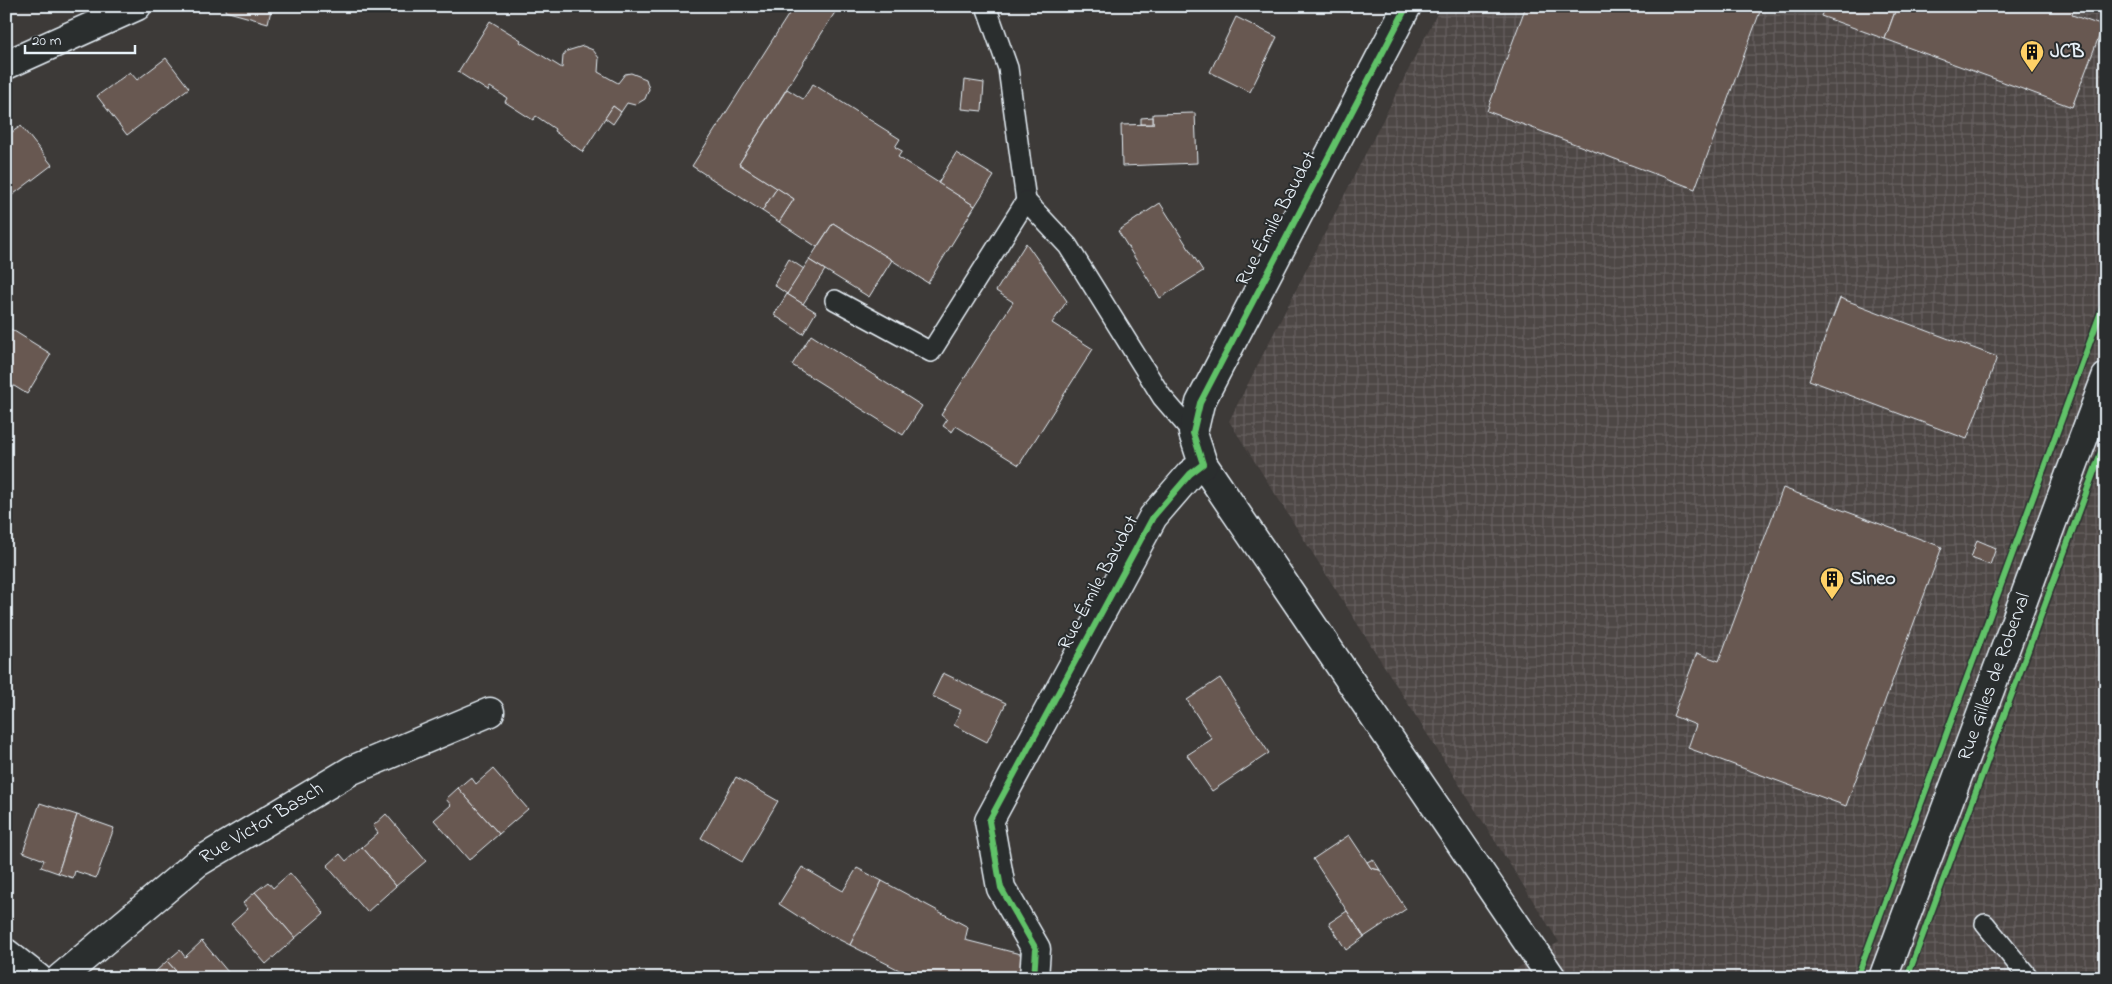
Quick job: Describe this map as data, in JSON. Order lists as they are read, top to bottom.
{
  "streets": {
    "street": ["Rue Émile Baudot", "Rue Gilles de Roberval", "Rue Victor Basch"]
  },
  "places": {
    "building": ["JCB", "Sineo"]
  },
  "scale_bar": "20 m"
}
